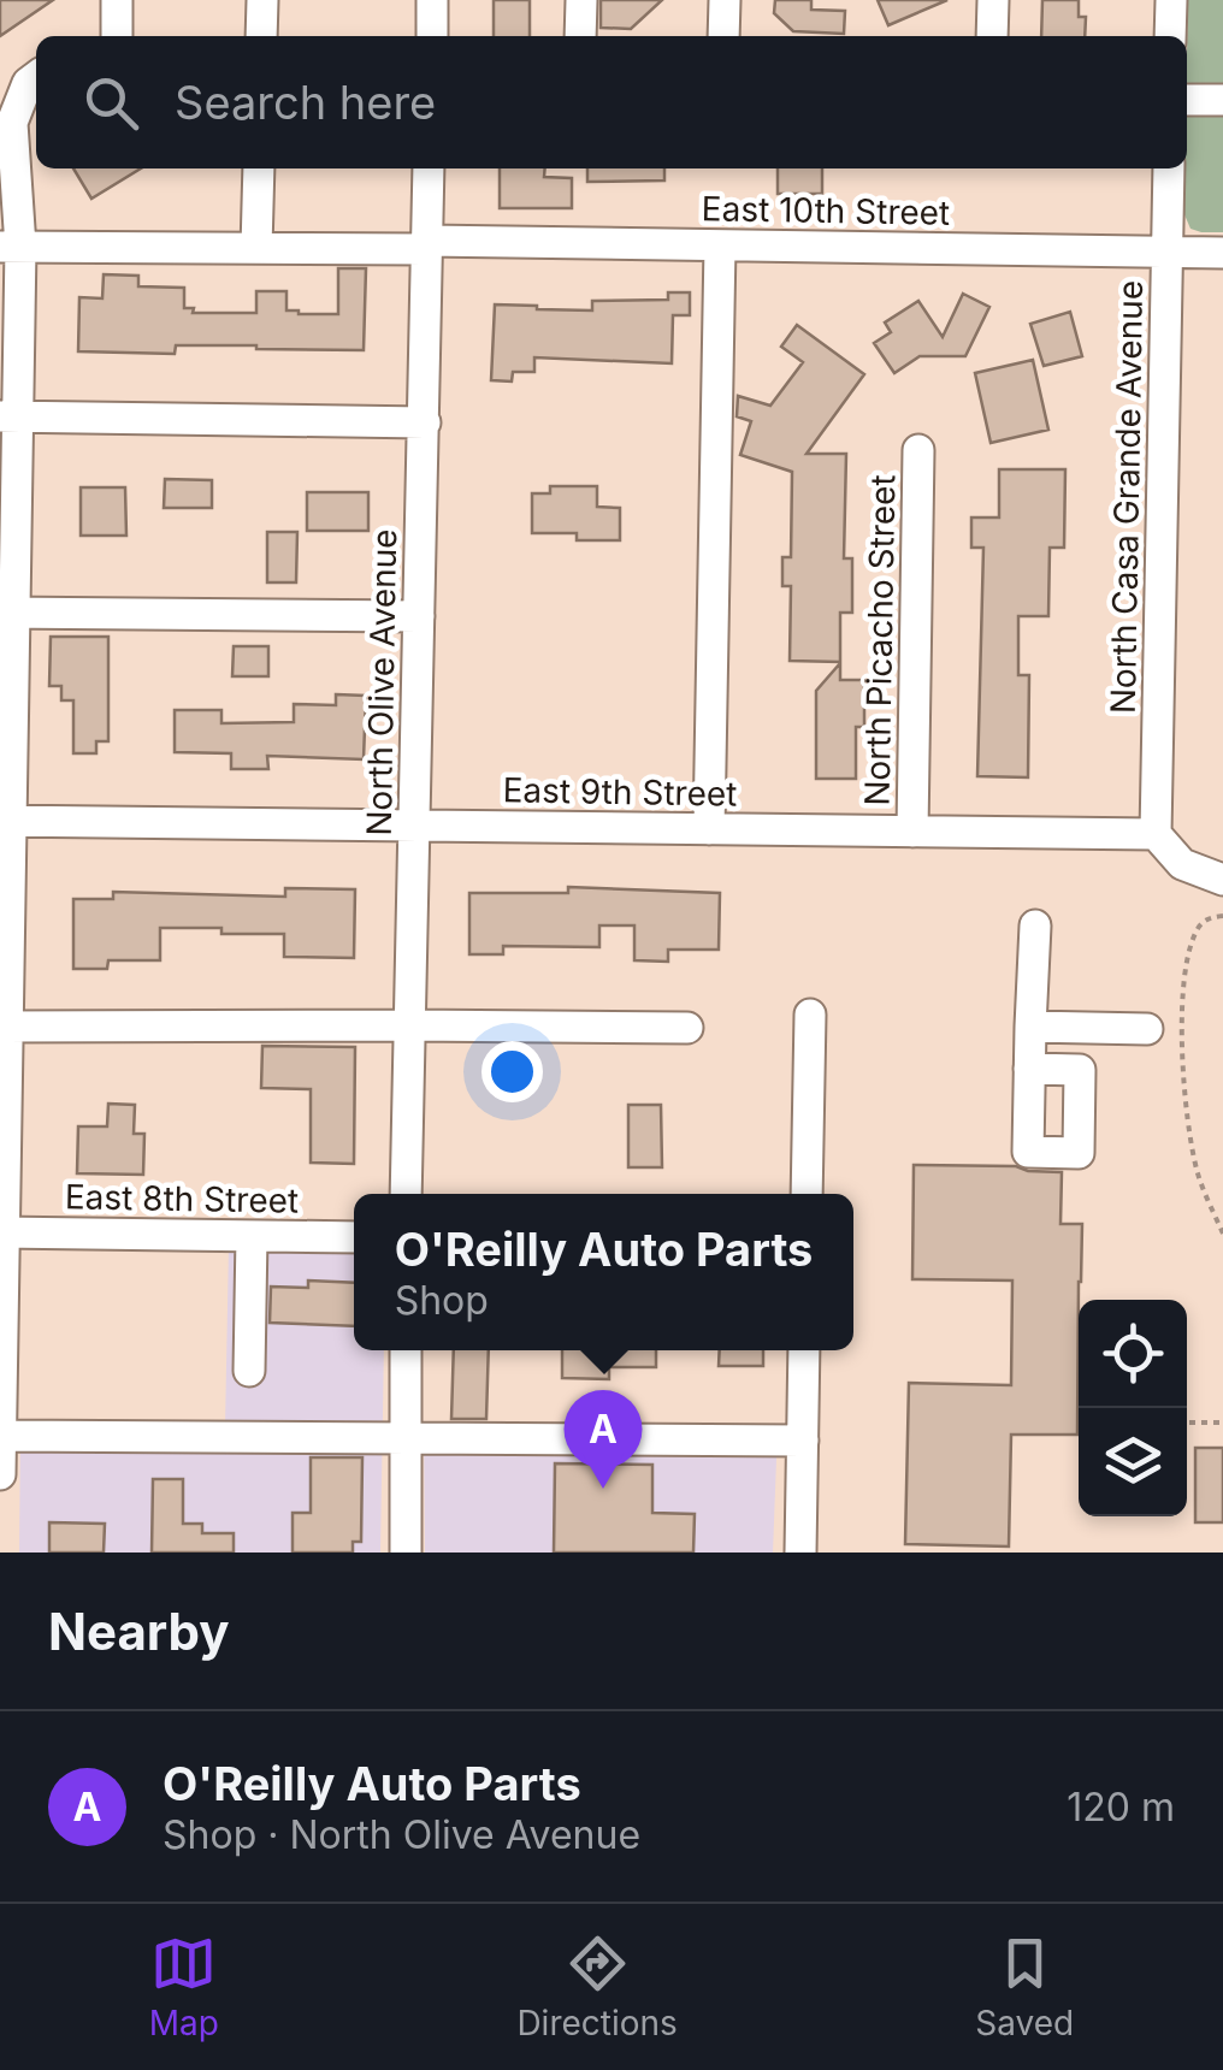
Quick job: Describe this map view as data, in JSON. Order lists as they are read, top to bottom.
{
  "streets": {
    "street": [
      "East 10th Street",
      "North Casa Grande Avenue",
      "North Picacho Street",
      "North Olive Avenue",
      "East 9th Street",
      "East 8th Street"
    ]
  },
  "crossings": [
    ["East 10th Street", "North Casa Grande Avenue"],
    ["East 10th Street", "North Olive Avenue"],
    ["North Casa Grande Avenue", "East 9th Street"],
    ["North Picacho Street", "East 9th Street"],
    ["North Olive Avenue", "East 9th Street"]
  ],
  "page": {
    "search": "Search here",
    "popup": ["O'Reilly Auto Parts", "Shop"],
    "pins": "A",
    "heading": "Nearby",
    "list": [
      {
        "mark": "A",
        "name": "O'Reilly Auto Parts",
        "note": "Shop · North Olive Avenue",
        "value": "120 m"
      }
    ],
    "nav": ["Map", "Directions", "Saved"]
  }
}
